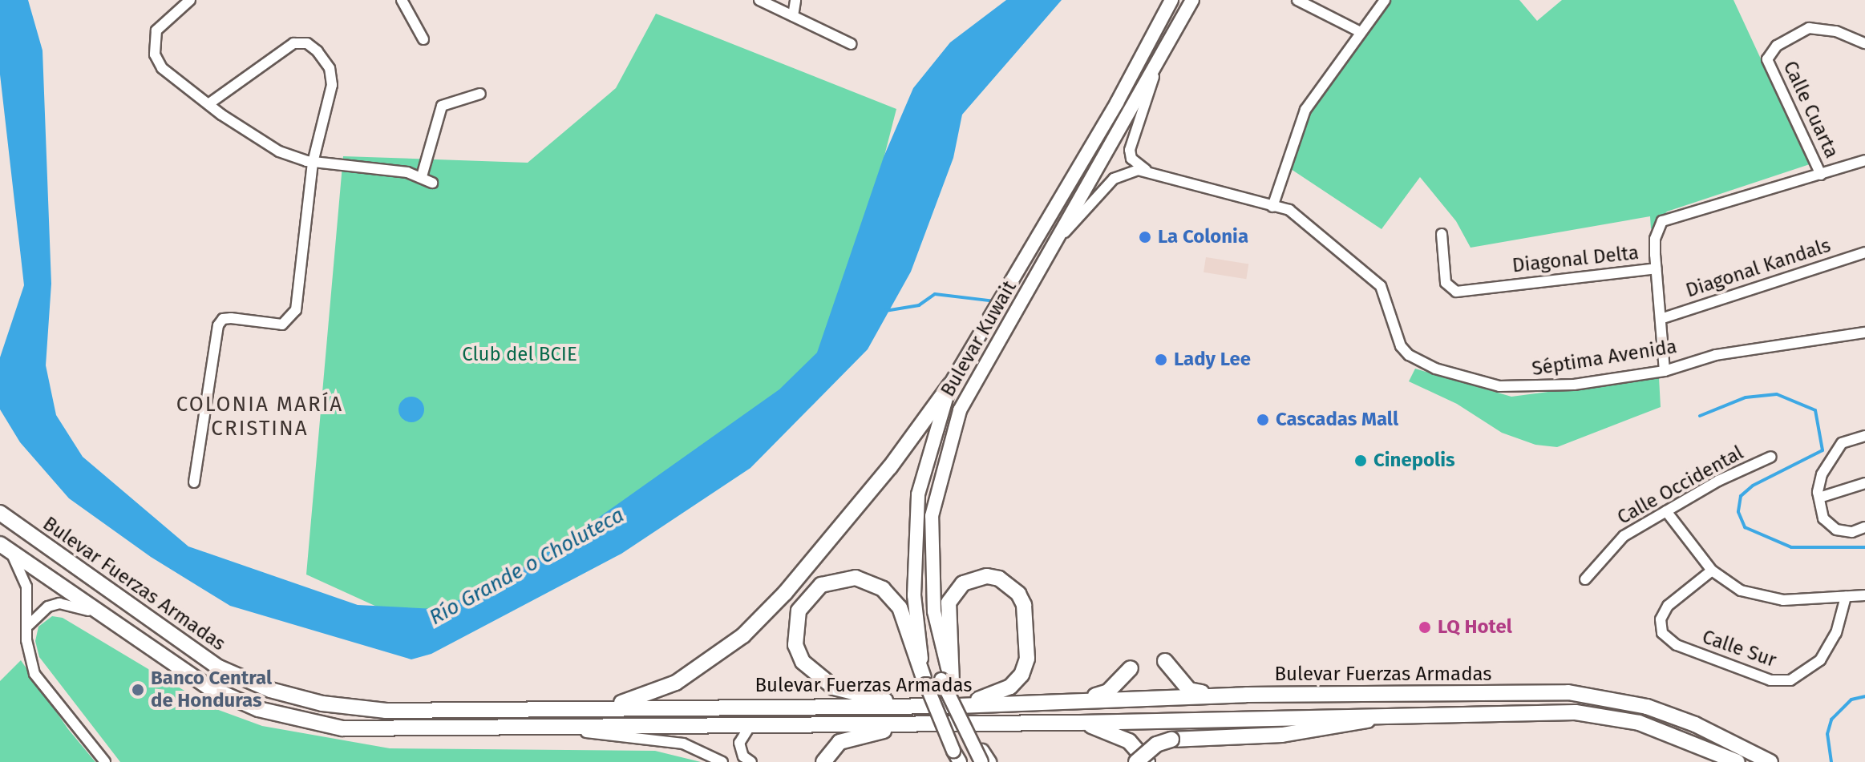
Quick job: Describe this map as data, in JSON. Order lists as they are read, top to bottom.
{
  "streets": {
    "highway": ["Bulevar Fuerzas Armadas"],
    "main road": ["Bulevar Kuwait"],
    "street": [
      "Calle Cuarta",
      "Diagonal Delta",
      "Diagonal Kandals",
      "Séptima Avenida",
      "Calle Occidental",
      "Calle Sur"
    ]
  },
  "crossings": [
    ["Calle Cuarta", "Diagonal Delta"]
  ],
  "districts": ["COLONIA MARÍA CRISTINA"],
  "water": ["Río Grande o Choluteca"],
  "parks": ["Club del BCIE"],
  "places": [
    "La Colonia",
    "Lady Lee",
    "Cascadas Mall",
    "Cinepolis",
    "LQ Hotel",
    "Banco Central de Honduras"
  ]
}
